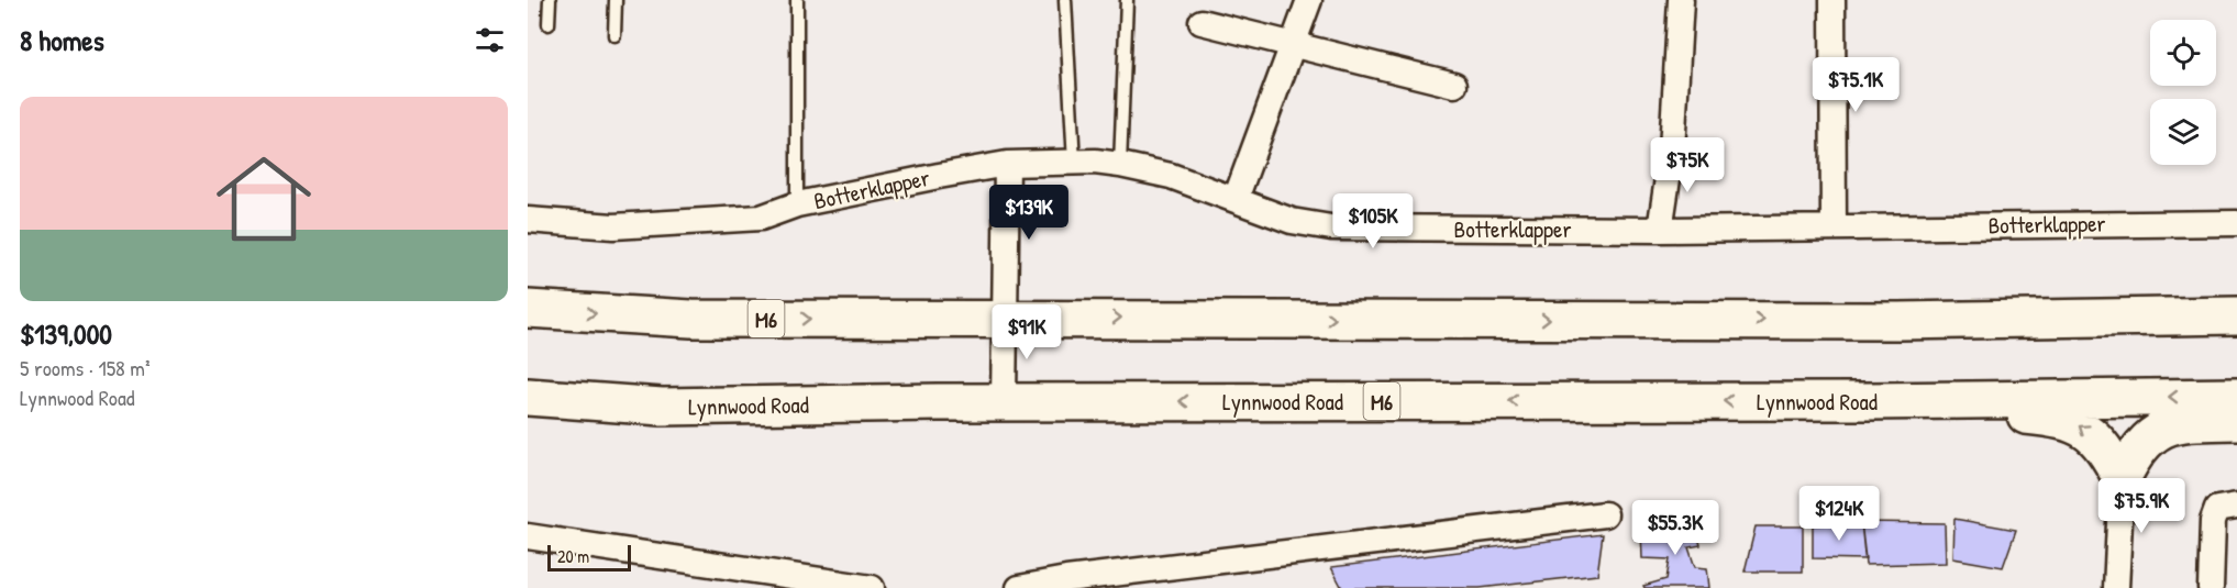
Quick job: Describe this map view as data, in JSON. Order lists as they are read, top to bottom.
{
  "streets": {
    "main road": ["M6", "Lynnwood Road"],
    "street": ["Botterklapper"]
  },
  "scale_bar": "20 m",
  "page": {
    "heading": "8 homes",
    "price": [
      "$75.1K",
      "$75K",
      "$139K",
      "$105K",
      "$91K",
      "$75.9K",
      "$124K",
      "$55.3K"
    ],
    "list": [
      {
        "name": "$139,000",
        "note": "5 rooms · 158 m² · Lynnwood Road"
      }
    ],
    "scale": "20 m"
  }
}
